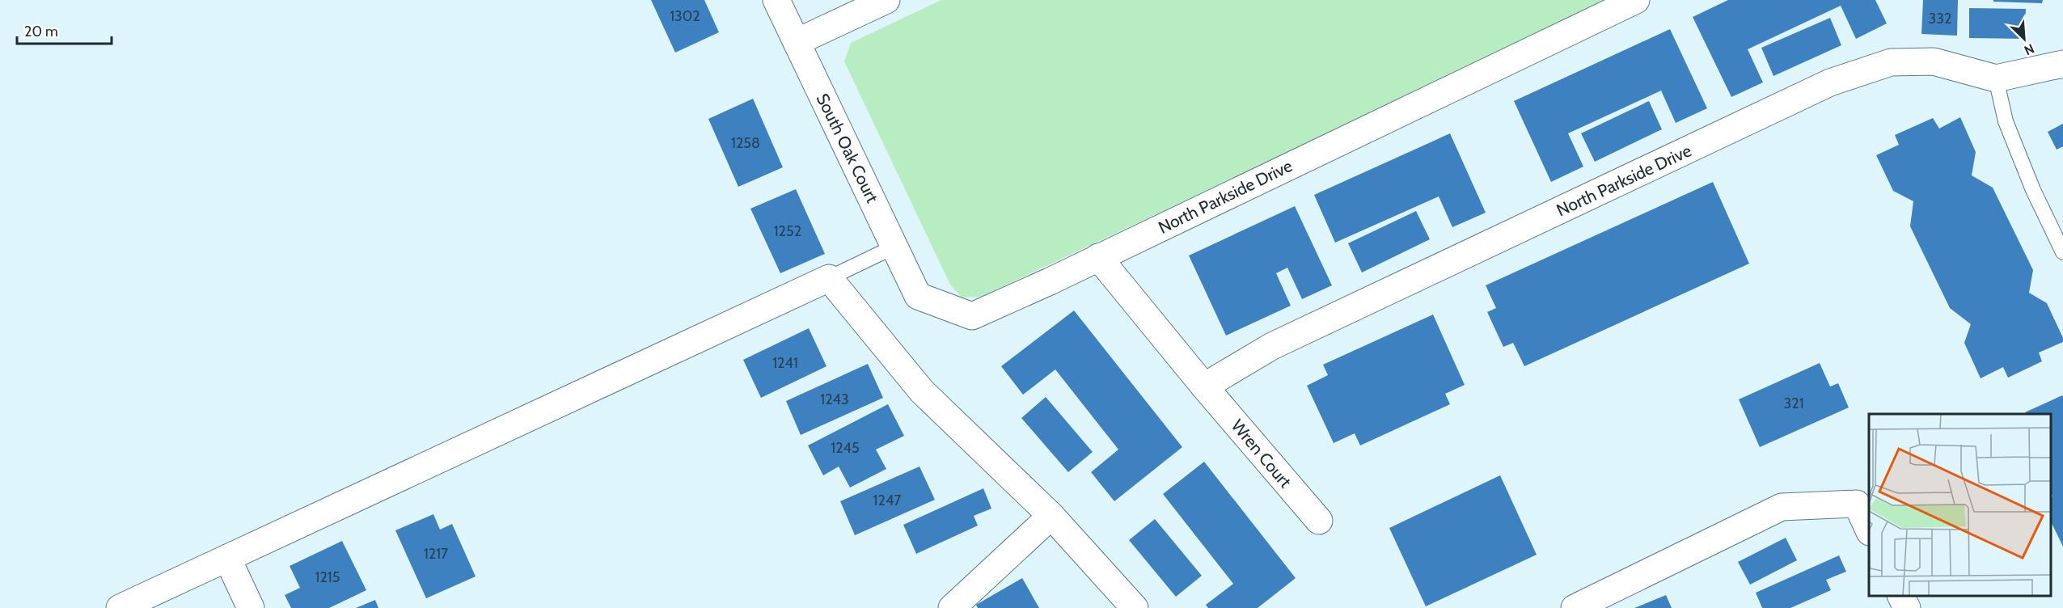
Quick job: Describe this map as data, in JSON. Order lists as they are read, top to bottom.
{
  "streets": {
    "street": ["South Oak Court", "North Parkside Drive", "Wren Court"]
  },
  "crossings": [
    ["South Oak Court", "North Parkside Drive"],
    ["North Parkside Drive", "Wren Court"]
  ],
  "house_numbers": [
    "1302",
    "332",
    "1258",
    "1252",
    "1241",
    "1243",
    "321",
    "1245",
    "1247",
    "1217",
    "1215"
  ],
  "scale_bar": "20 m",
  "north": "bottom right"
}
